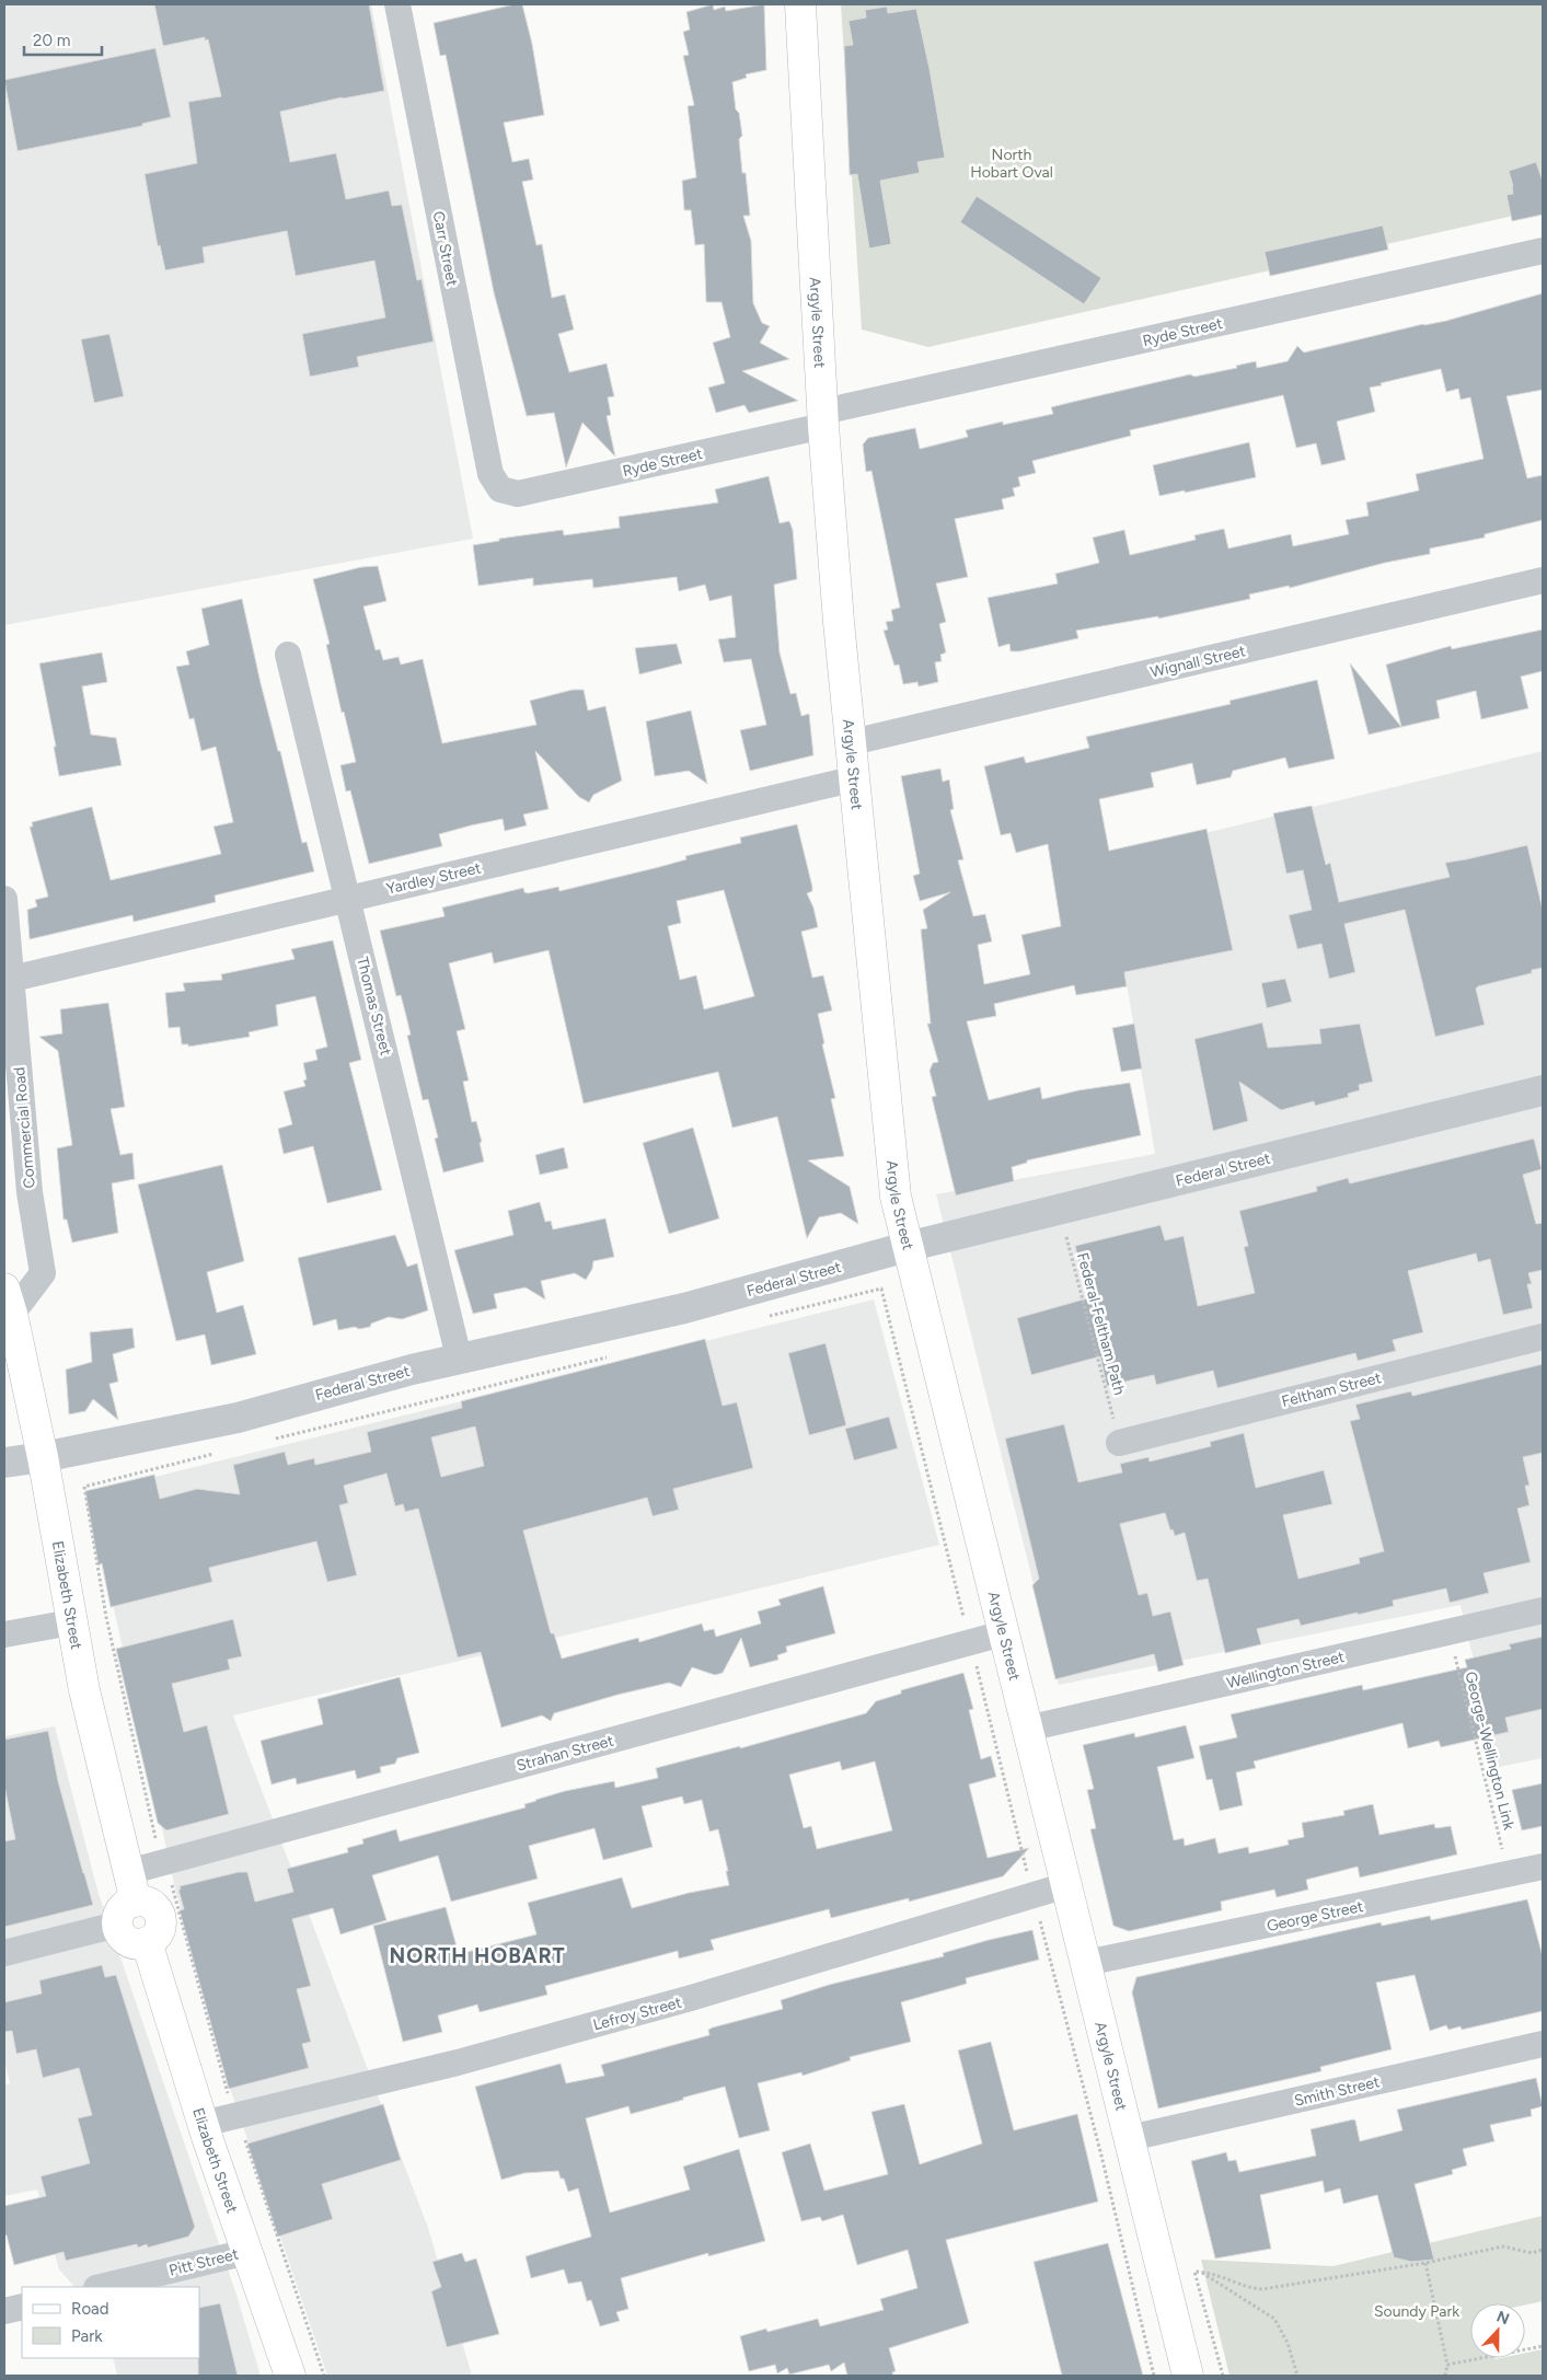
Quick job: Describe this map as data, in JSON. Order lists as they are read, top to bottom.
{
  "streets": {
    "main road": ["Argyle Street", "Elizabeth Street"],
    "street": [
      "Carr Street",
      "Ryde Street",
      "Wignall Street",
      "Yardley Street",
      "Thomas Street",
      "Commercial Road",
      "Federal Street",
      "Feltham Street",
      "Wellington Street",
      "Strahan Street",
      "George Street",
      "Lefroy Street",
      "Smith Street",
      "Pitt Street"
    ],
    "path": ["Federal-Feltham Path", "George-Wellington Link"]
  },
  "crossings": [
    ["Carr Street", "Ryde Street"],
    ["Argyle Street", "Ryde Street"],
    ["Argyle Street", "Wignall Street"],
    ["Argyle Street", "Yardley Street"],
    ["Argyle Street", "Federal Street"],
    ["Argyle Street", "Wellington Street"],
    ["Argyle Street", "Strahan Street"],
    ["Argyle Street", "George Street"],
    ["Argyle Street", "Lefroy Street"],
    ["Argyle Street", "Smith Street"],
    ["Yardley Street", "Thomas Street"],
    ["Yardley Street", "Commercial Road"],
    ["Thomas Street", "Federal Street"],
    ["Commercial Road", "Elizabeth Street"],
    ["Federal Street", "Federal-Feltham Path"],
    ["Federal Street", "Elizabeth Street"],
    ["Federal-Feltham Path", "Feltham Street"],
    ["Elizabeth Street", "Strahan Street"],
    ["Elizabeth Street", "Lefroy Street"],
    ["Elizabeth Street", "Pitt Street"],
    ["Wellington Street", "George-Wellington Link"],
    ["George-Wellington Link", "George Street"]
  ],
  "districts": ["NORTH HOBART"],
  "parks": ["North Hobart Oval", "Soundy Park"],
  "legend": ["Road", "Park"],
  "scale_bar": "20 m",
  "north": "top"
}
